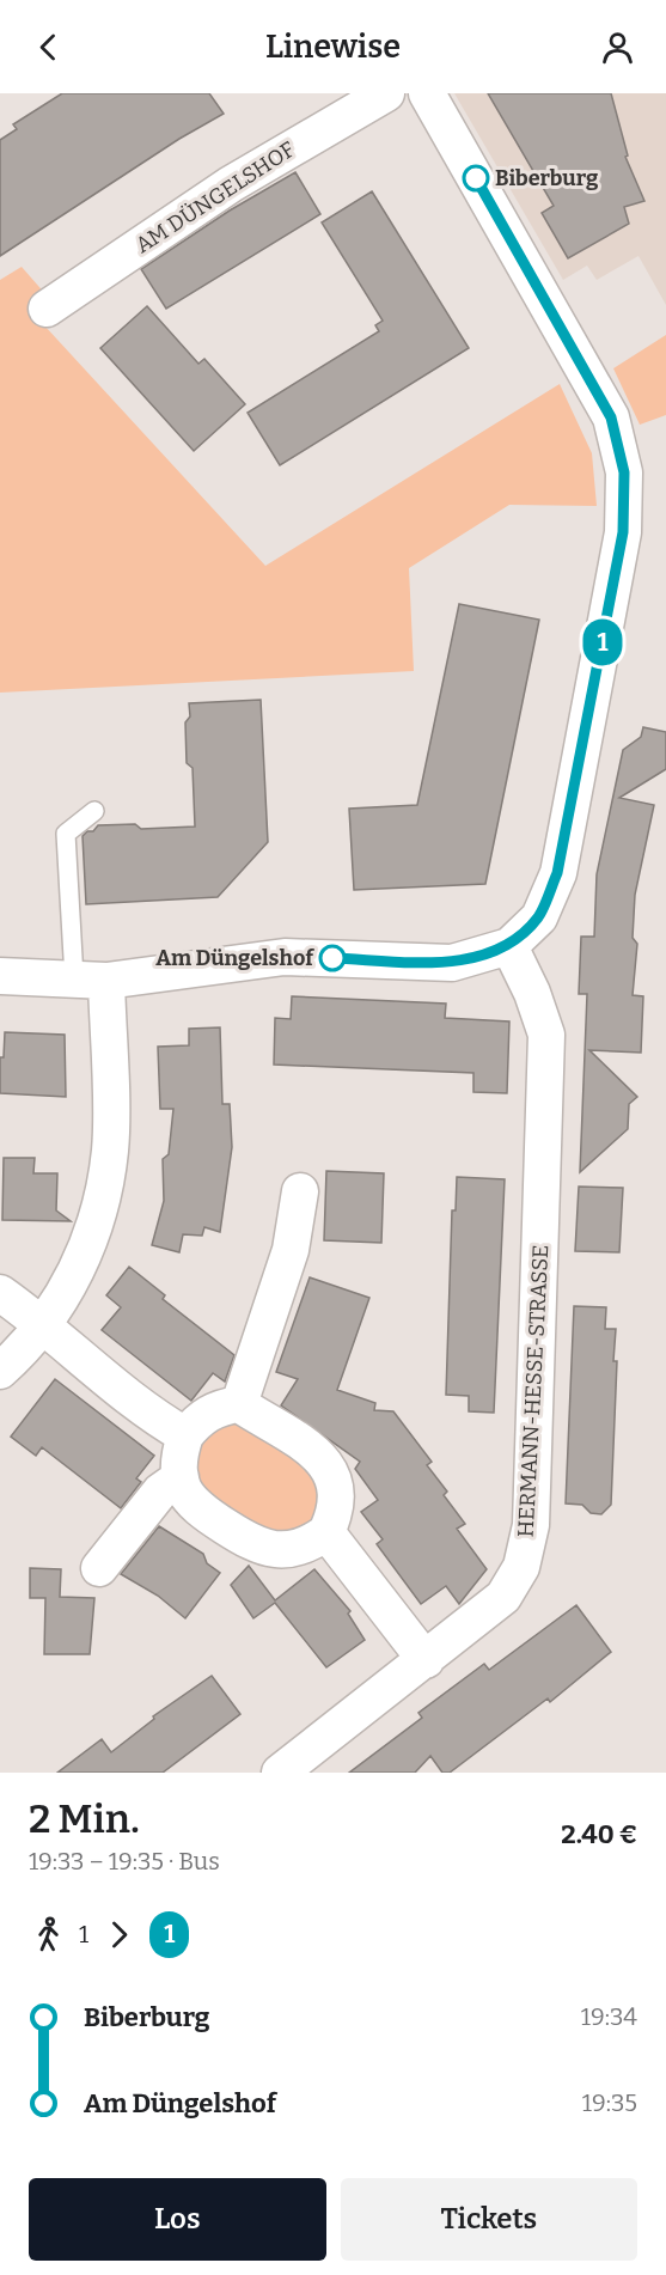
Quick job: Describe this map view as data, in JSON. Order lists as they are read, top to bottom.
{
  "streets": {
    "street": ["AM DÜNGELSHOF", "HERMANN-HESSE-STRASSE"]
  },
  "places": ["Biberburg", "Am Düngelshof"],
  "lines": ["bus line 1"],
  "page": {
    "header": "Linewise",
    "on_map": "1",
    "heading": ["2 Min.", "19:33 – 19:35 · Bus", "2.40 €"],
    "legs": ["1", "1"],
    "list": [
      {
        "name": "Biberburg",
        "value": "19:34"
      },
      {
        "name": "Am Düngelshof",
        "value": "19:35"
      }
    ],
    "buttons": ["Los", "Tickets"]
  }
}
